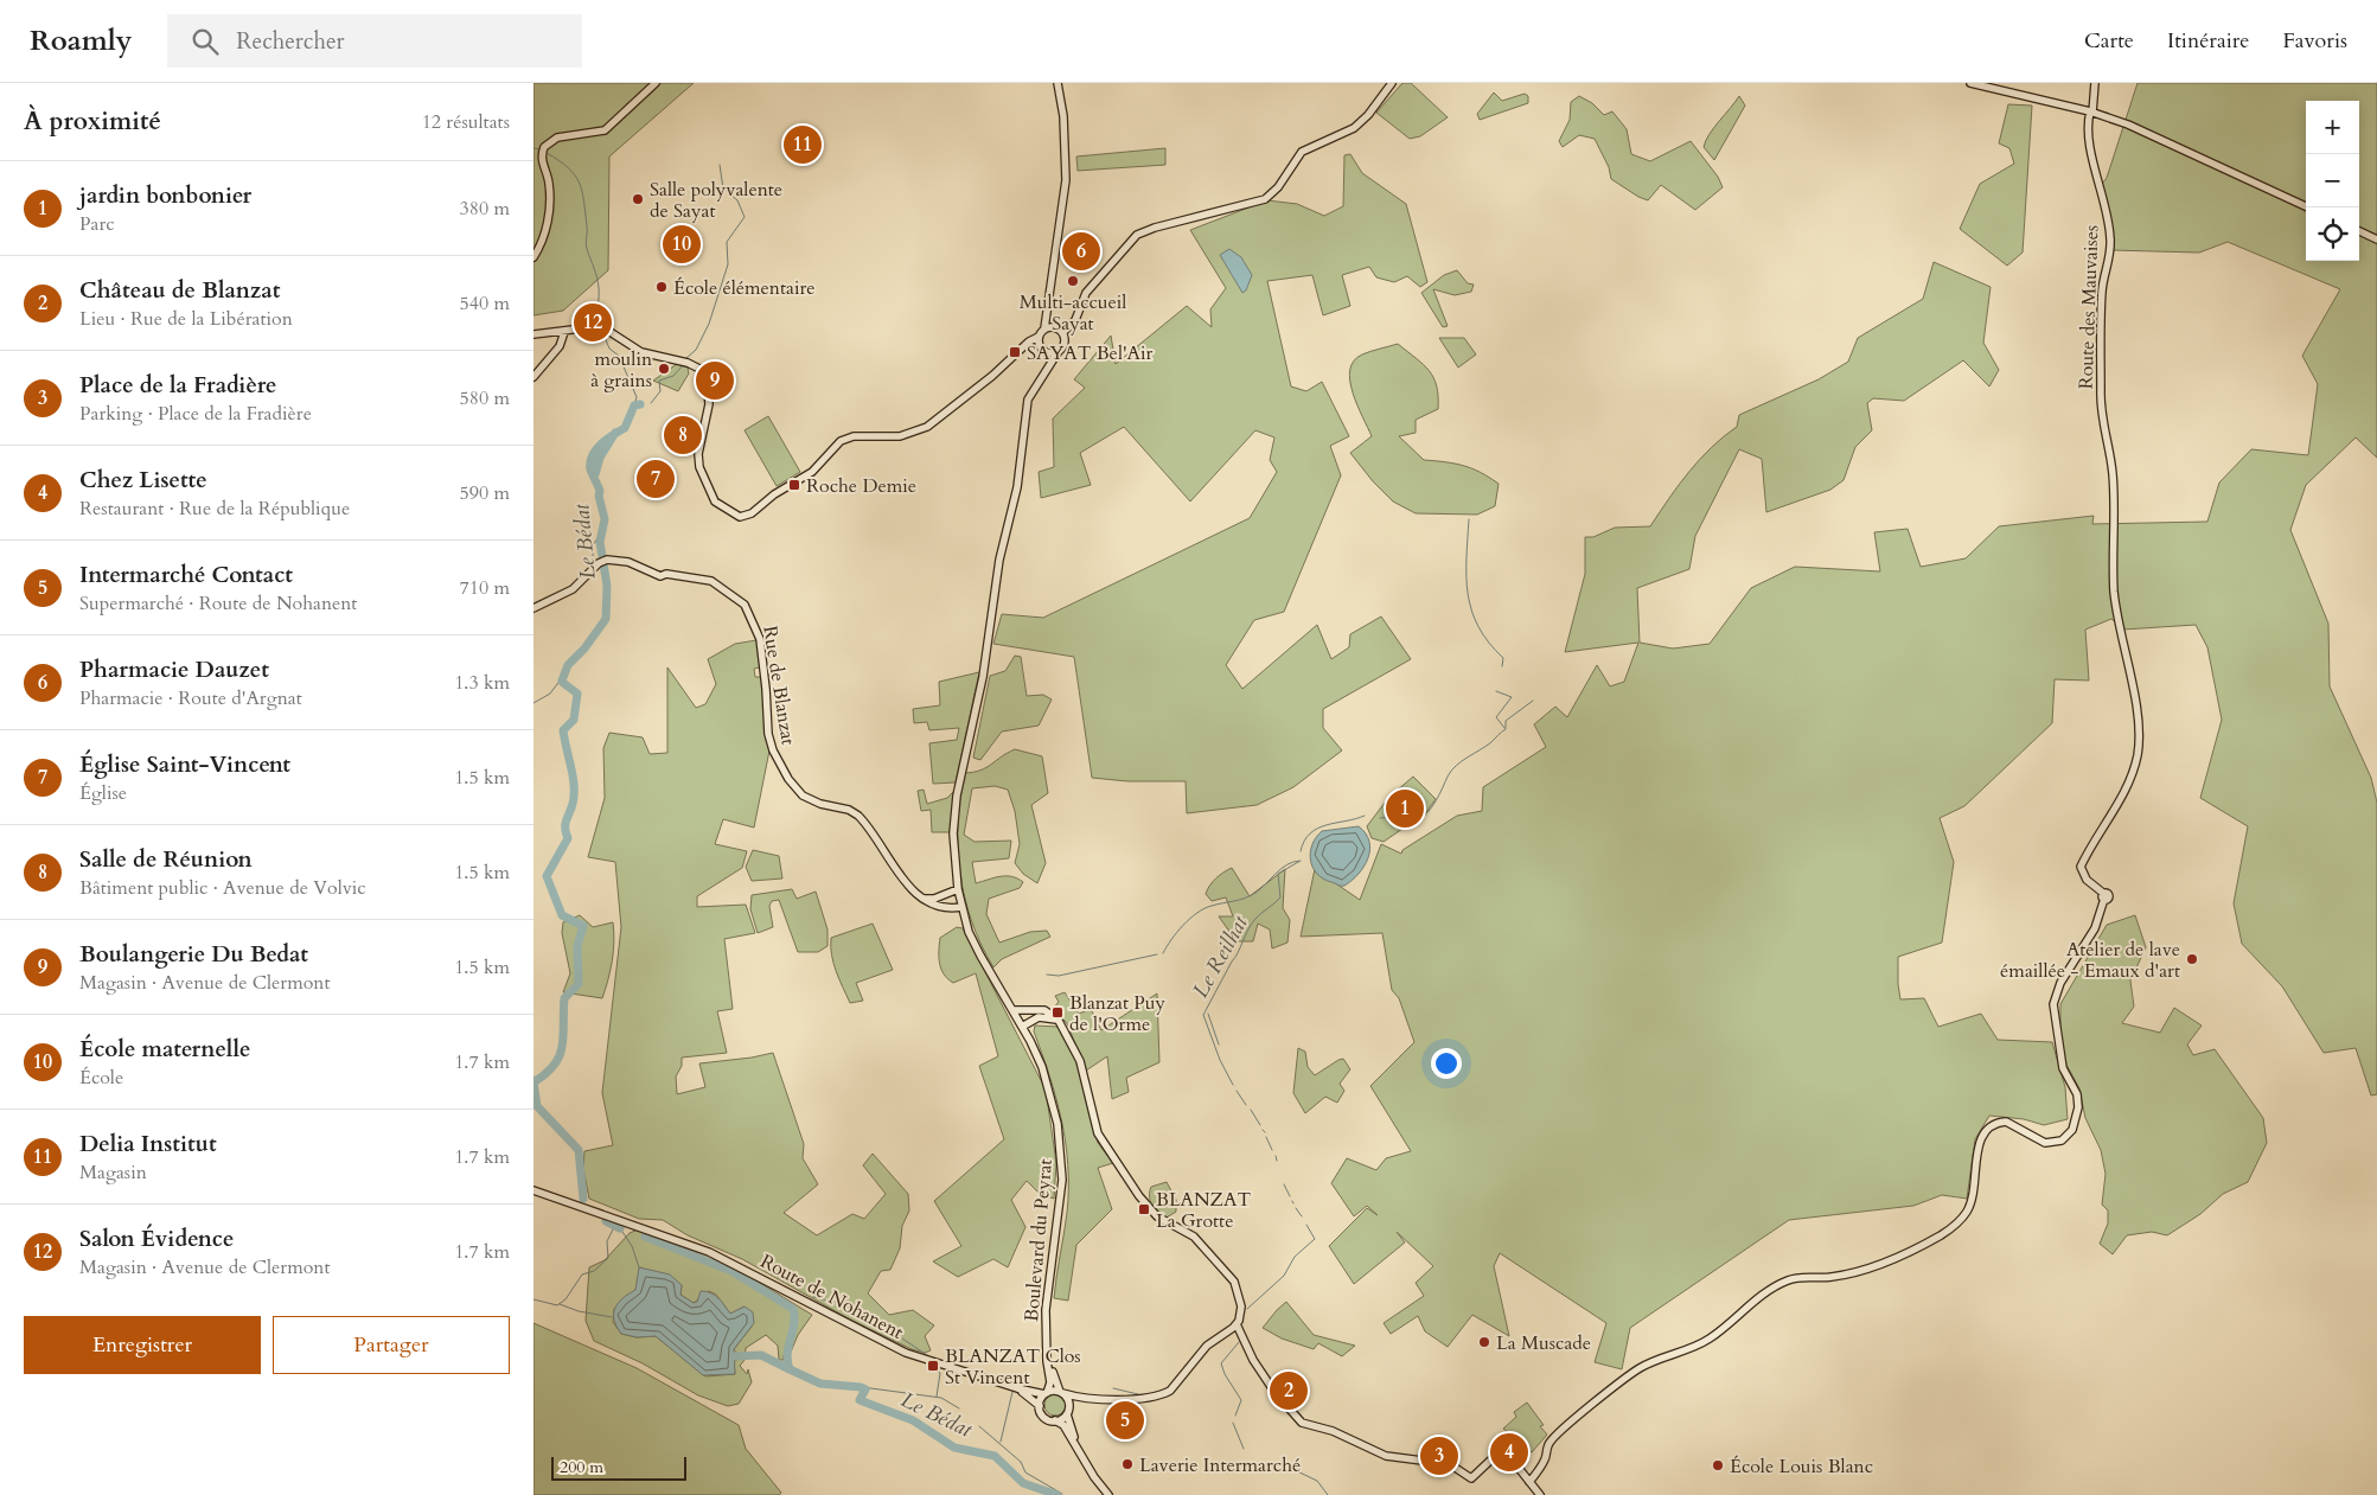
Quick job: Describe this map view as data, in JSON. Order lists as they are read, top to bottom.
{
  "streets": {
    "street": [
      "Route des Mauvaises",
      "Rue de Blanzat",
      "Boulevard du Peyrat",
      "Route de Nohanent"
    ]
  },
  "crossings": [
    ["Rue de Blanzat", "Boulevard du Peyrat"],
    ["Boulevard du Peyrat", "Route de Nohanent"]
  ],
  "water": ["Le Bédat", "Le Reilhat"],
  "places": {
    "other": [
      "Salle polyvalente de Sayat",
      "Multi-accueil Sayat",
      "École élémentaire",
      "moulin à grains",
      "Atelier de lave émaillée - Emaux d'art",
      "La Muscade",
      "Laverie Intermarché",
      "École Louis Blanc"
    ],
    "transit": [
      "SAYAT Bel'Air",
      "Roche Demie",
      "Blanzat Puy de l'Orme",
      "BLANZAT La Grotte",
      "BLANZAT Clos St Vincent"
    ]
  },
  "scale_bar": "200 m",
  "page": {
    "header": "Roamly",
    "search": "Rechercher",
    "nav": ["Carte", "Itinéraire", "Favoris"],
    "heading": ["À proximité", "12 résultats"],
    "map_buttons": ["+", "−"],
    "pins": [
      "11",
      "10",
      "6",
      "12",
      "9",
      "8",
      "7",
      "1",
      "2",
      "5",
      "4",
      "3"
    ],
    "list": [
      {
        "mark": "1",
        "name": "jardin bonbonier",
        "note": "Parc",
        "value": "380 m"
      },
      {
        "mark": "2",
        "name": "Château de Blanzat",
        "note": "Lieu · Rue de la Libération",
        "value": "540 m"
      },
      {
        "mark": "3",
        "name": "Place de la Fradière",
        "note": "Parking · Place de la Fradière",
        "value": "580 m"
      },
      {
        "mark": "4",
        "name": "Chez Lisette",
        "note": "Restaurant · Rue de la République",
        "value": "590 m"
      },
      {
        "mark": "5",
        "name": "Intermarché Contact",
        "note": "Supermarché · Route de Nohanent",
        "value": "710 m"
      },
      {
        "mark": "6",
        "name": "Pharmacie Dauzet",
        "note": "Pharmacie · Route d'Argnat",
        "value": "1.3 km"
      },
      {
        "mark": "7",
        "name": "Église Saint-Vincent",
        "note": "Église",
        "value": "1.5 km"
      },
      {
        "mark": "8",
        "name": "Salle de Réunion",
        "note": "Bâtiment public · Avenue de Volvic",
        "value": "1.5 km"
      },
      {
        "mark": "9",
        "name": "Boulangerie Du Bedat",
        "note": "Magasin · Avenue de Clermont",
        "value": "1.5 km"
      },
      {
        "mark": "10",
        "name": "École maternelle",
        "note": "École",
        "value": "1.7 km"
      },
      {
        "mark": "11",
        "name": "Delia Institut",
        "note": "Magasin",
        "value": "1.7 km"
      },
      {
        "mark": "12",
        "name": "Salon Évidence",
        "note": "Magasin · Avenue de Clermont",
        "value": "1.7 km"
      }
    ],
    "buttons": ["Enregistrer", "Partager"],
    "scale": "200 m"
  }
}
